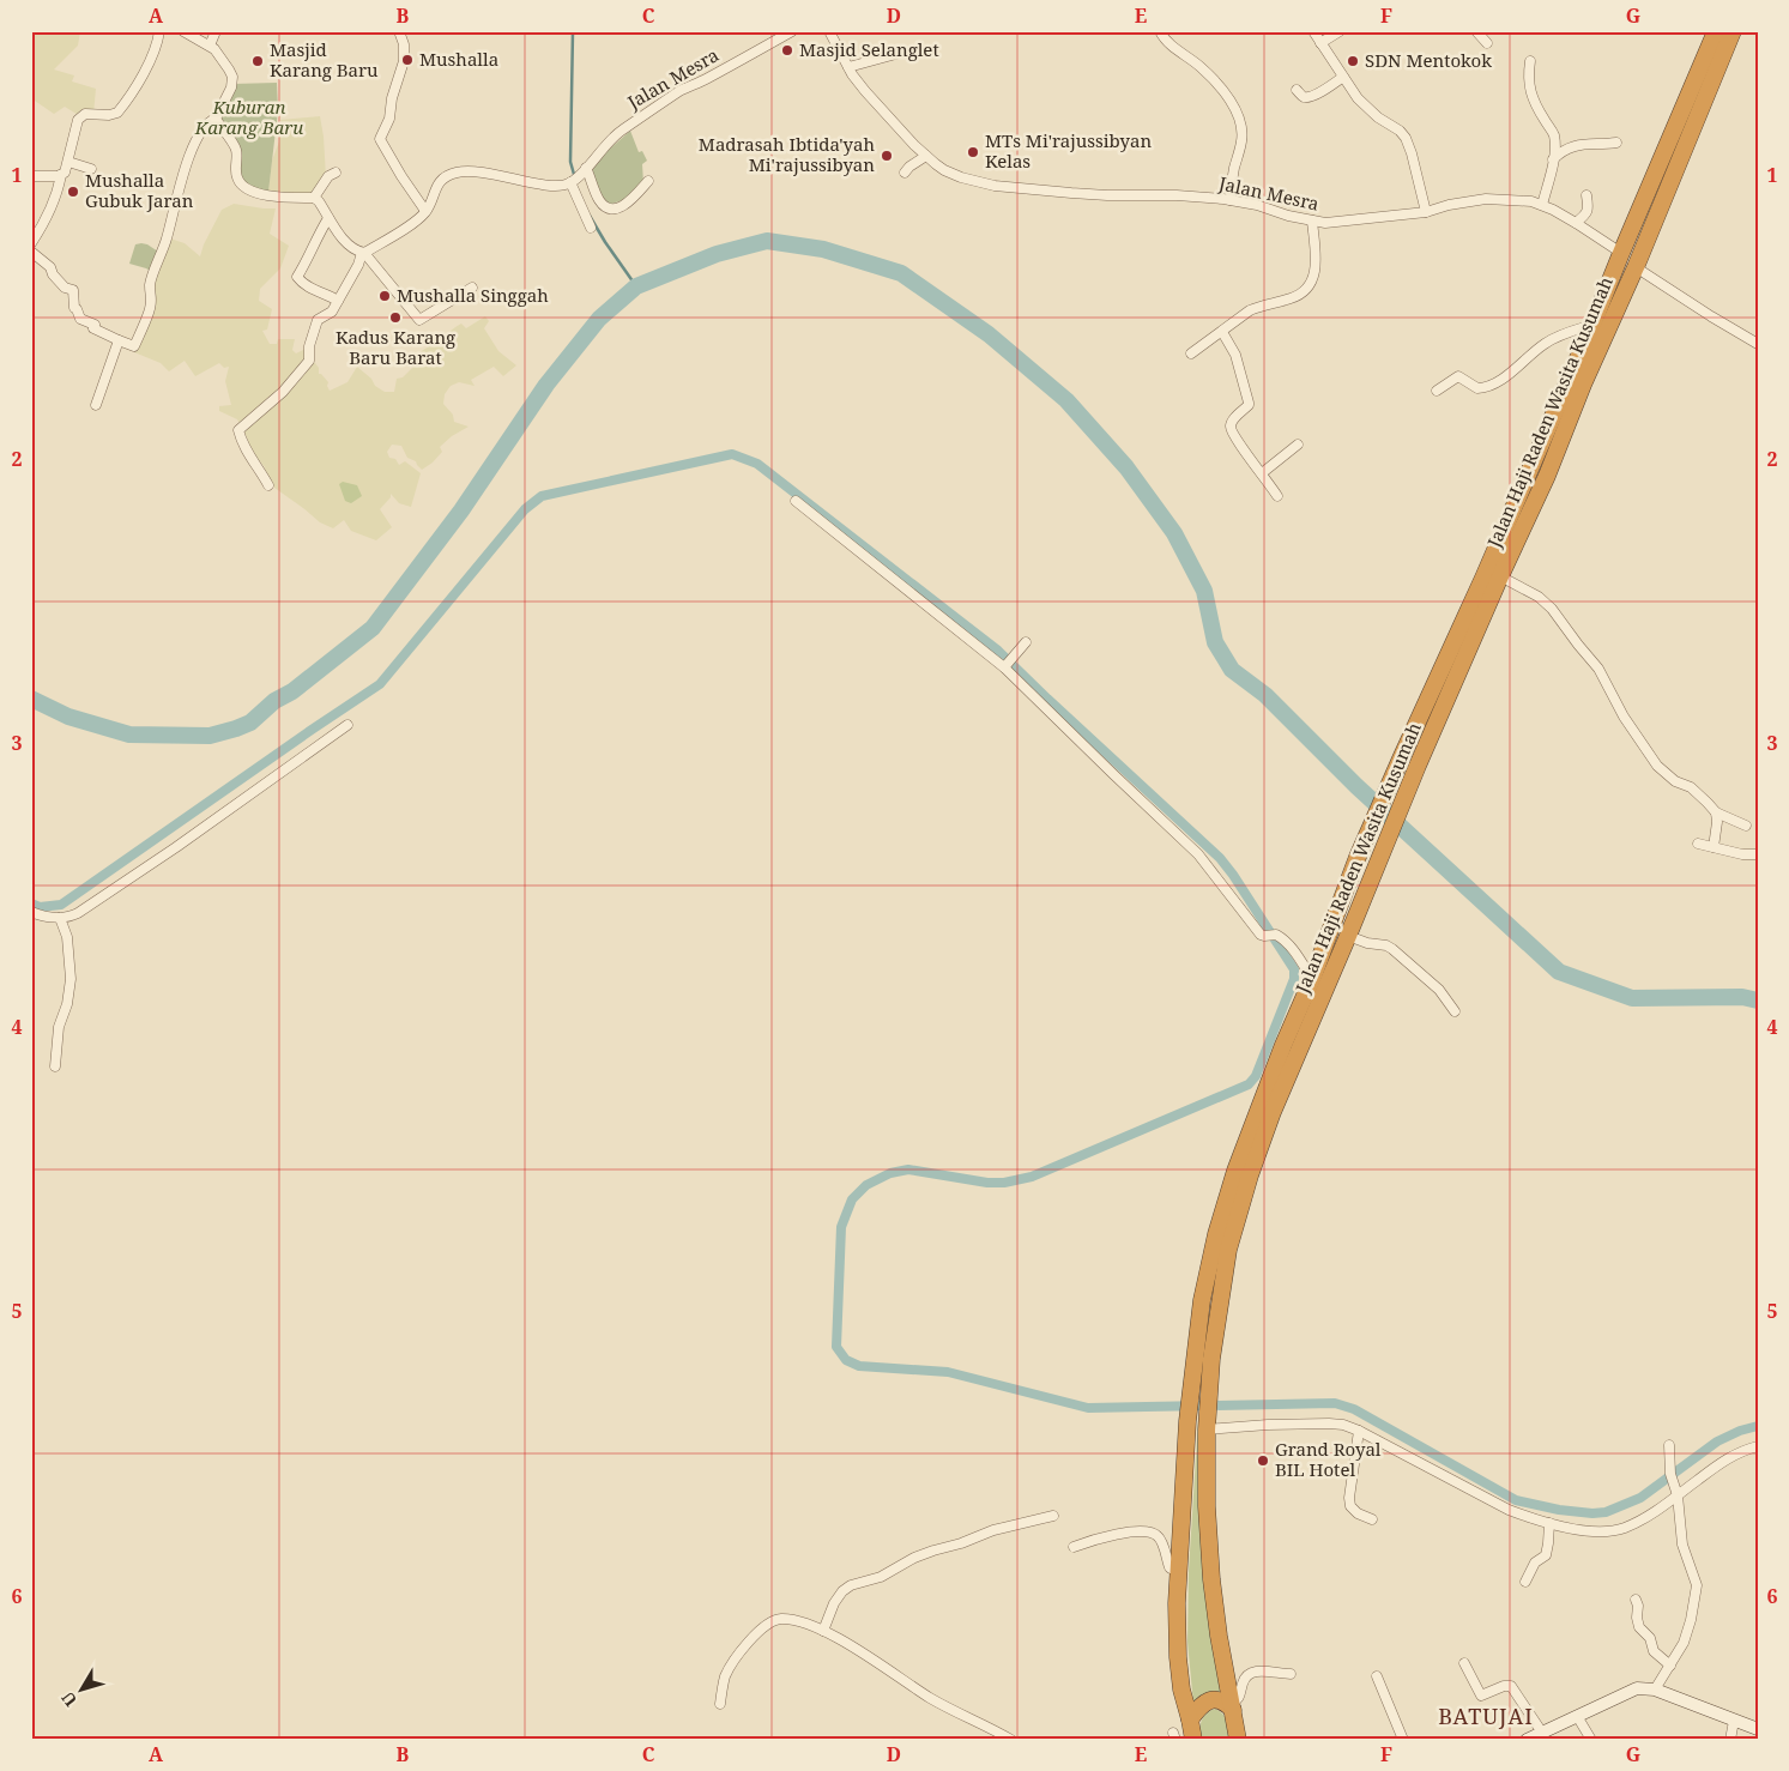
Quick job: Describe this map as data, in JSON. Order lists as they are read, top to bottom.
{
  "streets": {
    "highway": ["Jalan Haji Raden Wasita Kusumah"],
    "street": ["Jalan Mesra"]
  },
  "crossings": [
    ["Jalan Mesra", "Jalan Haji Raden Wasita Kusumah"]
  ],
  "districts": ["BATUJAI"],
  "parks": ["Kuburan Karang Baru"],
  "places": [
    "Masjid Selanglet",
    "Mushalla",
    "Masjid Karang Baru",
    "SDN Mentokok",
    "MTs Mi'rajussibyan Kelas",
    "Madrasah Ibtida'yah Mi'rajussibyan",
    "Mushalla Gubuk Jaran",
    "Mushalla Singgah",
    "Kadus Karang Baru Barat",
    "Grand Royal BIL Hotel"
  ],
  "north": "bottom left",
  "grid": {
    "columns": [
      "A",
      "B",
      "C",
      "D",
      "E",
      "F",
      "G"
    ],
    "rows": [
      "1",
      "2",
      "3",
      "4",
      "5",
      "6"
    ]
  }
}
